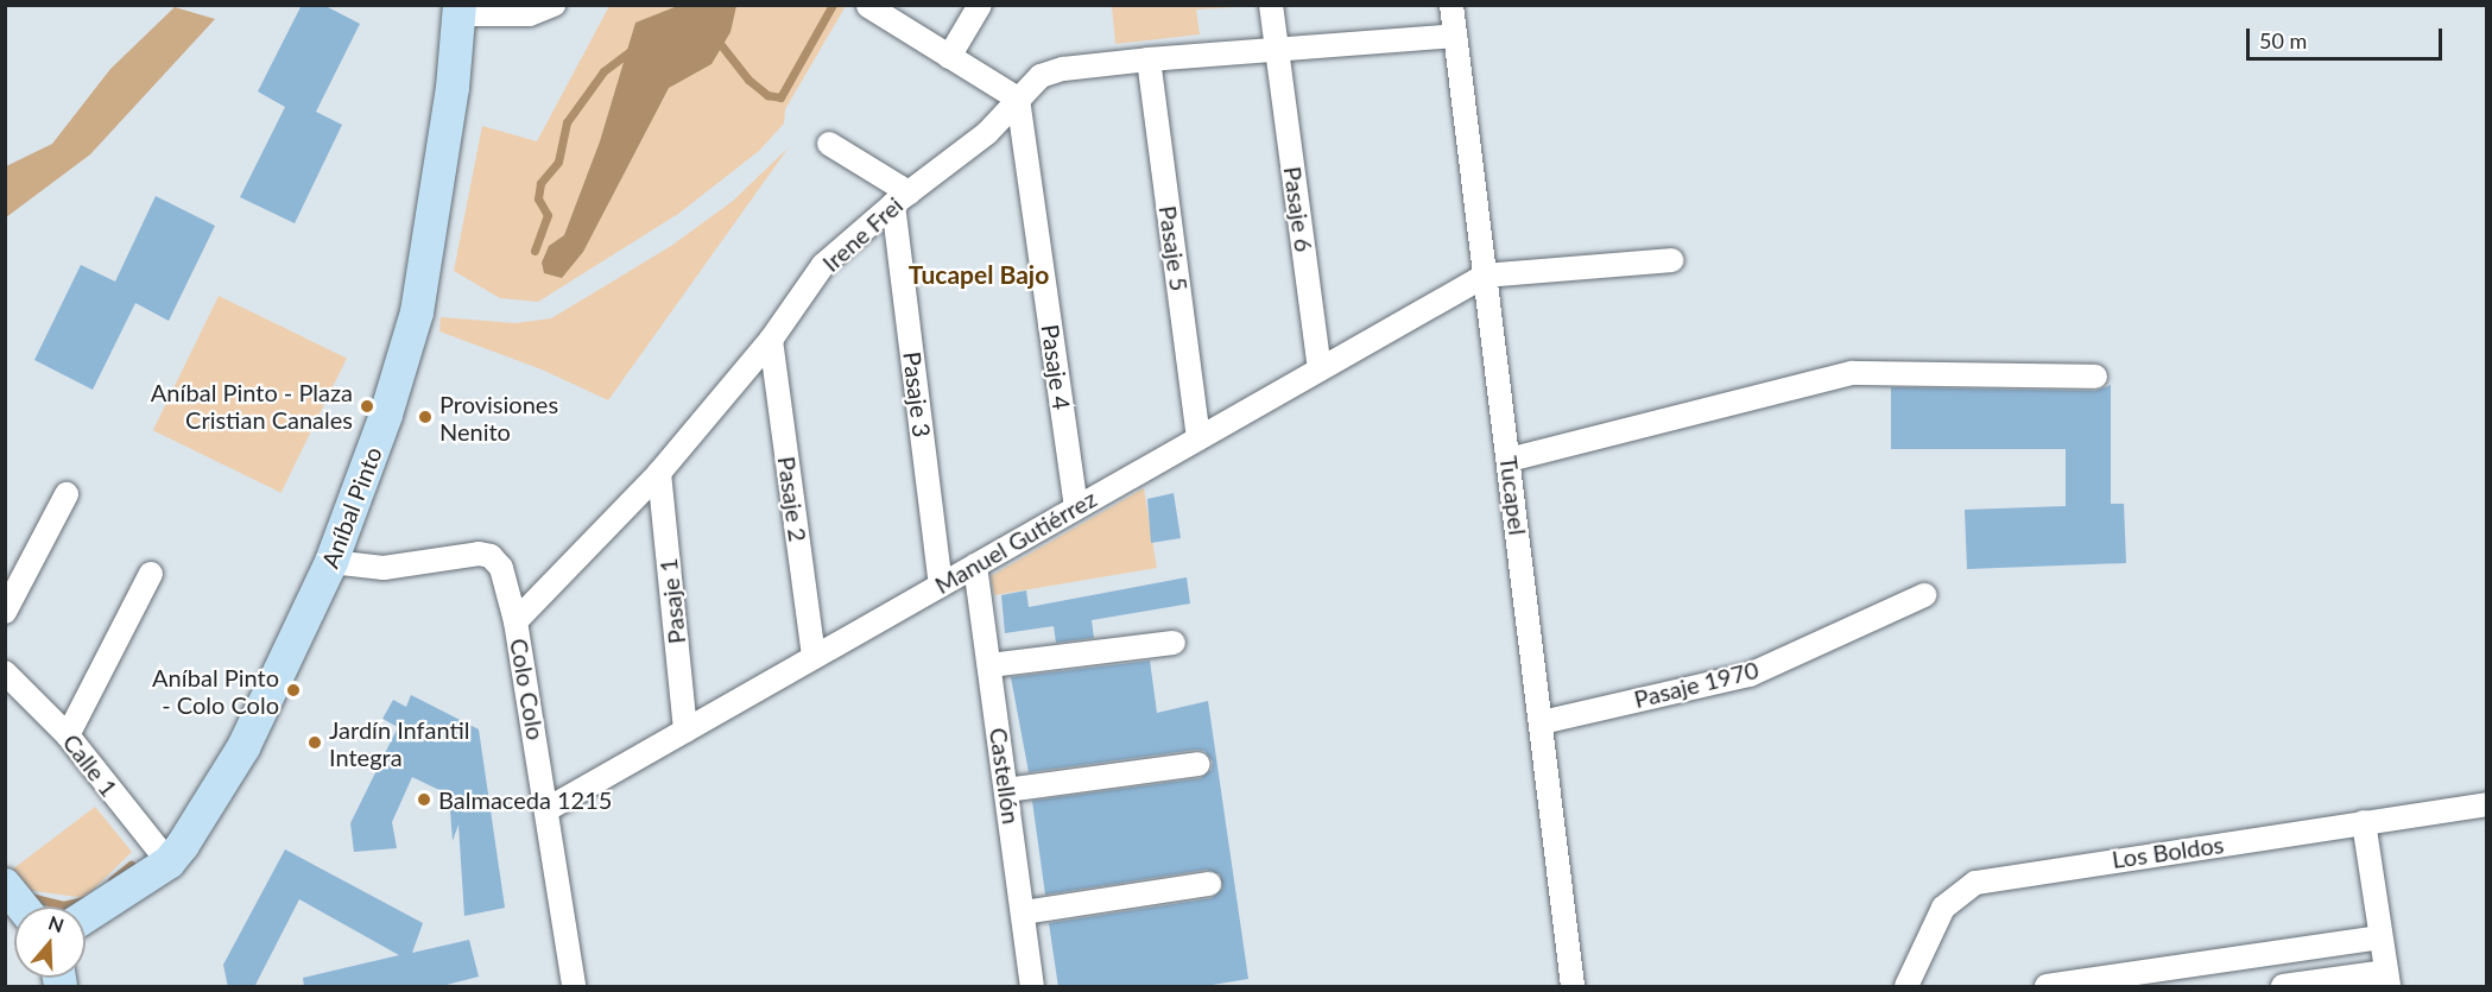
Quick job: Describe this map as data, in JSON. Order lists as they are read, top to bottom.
{
  "streets": {
    "street": [
      "Pasaje 6",
      "Irene Frei",
      "Pasaje 5",
      "Pasaje 4",
      "Pasaje 3",
      "Tucapel",
      "Pasaje 2",
      "Aníbal Pinto",
      "Manuel Gutiérrez",
      "Pasaje 1",
      "Pasaje 1970",
      "Colo Colo",
      "Calle 1",
      "Castellón",
      "Los Boldos"
    ]
  },
  "crossings": [
    ["Pasaje 6", "Irene Frei"],
    ["Pasaje 6", "Manuel Gutiérrez"],
    ["Irene Frei", "Pasaje 5"],
    ["Irene Frei", "Pasaje 4"],
    ["Irene Frei", "Pasaje 3"],
    ["Irene Frei", "Tucapel"],
    ["Irene Frei", "Pasaje 2"],
    ["Irene Frei", "Pasaje 1"],
    ["Irene Frei", "Colo Colo"],
    ["Pasaje 5", "Manuel Gutiérrez"],
    ["Pasaje 4", "Manuel Gutiérrez"],
    ["Pasaje 3", "Manuel Gutiérrez"],
    ["Tucapel", "Manuel Gutiérrez"],
    ["Tucapel", "Pasaje 1970"],
    ["Pasaje 2", "Manuel Gutiérrez"],
    ["Aníbal Pinto", "Colo Colo"],
    ["Aníbal Pinto", "Calle 1"],
    ["Manuel Gutiérrez", "Pasaje 1"],
    ["Manuel Gutiérrez", "Colo Colo"],
    ["Manuel Gutiérrez", "Castellón"]
  ],
  "districts": ["Tucapel Bajo"],
  "places": [
    "Aníbal Pinto - Plaza Cristian Canales",
    "Provisiones Nenito",
    "Aníbal Pinto - Colo Colo",
    "Jardín Infantil Integra",
    "Balmaceda 1215"
  ],
  "scale_bar": "50 m",
  "north": "top"
}
